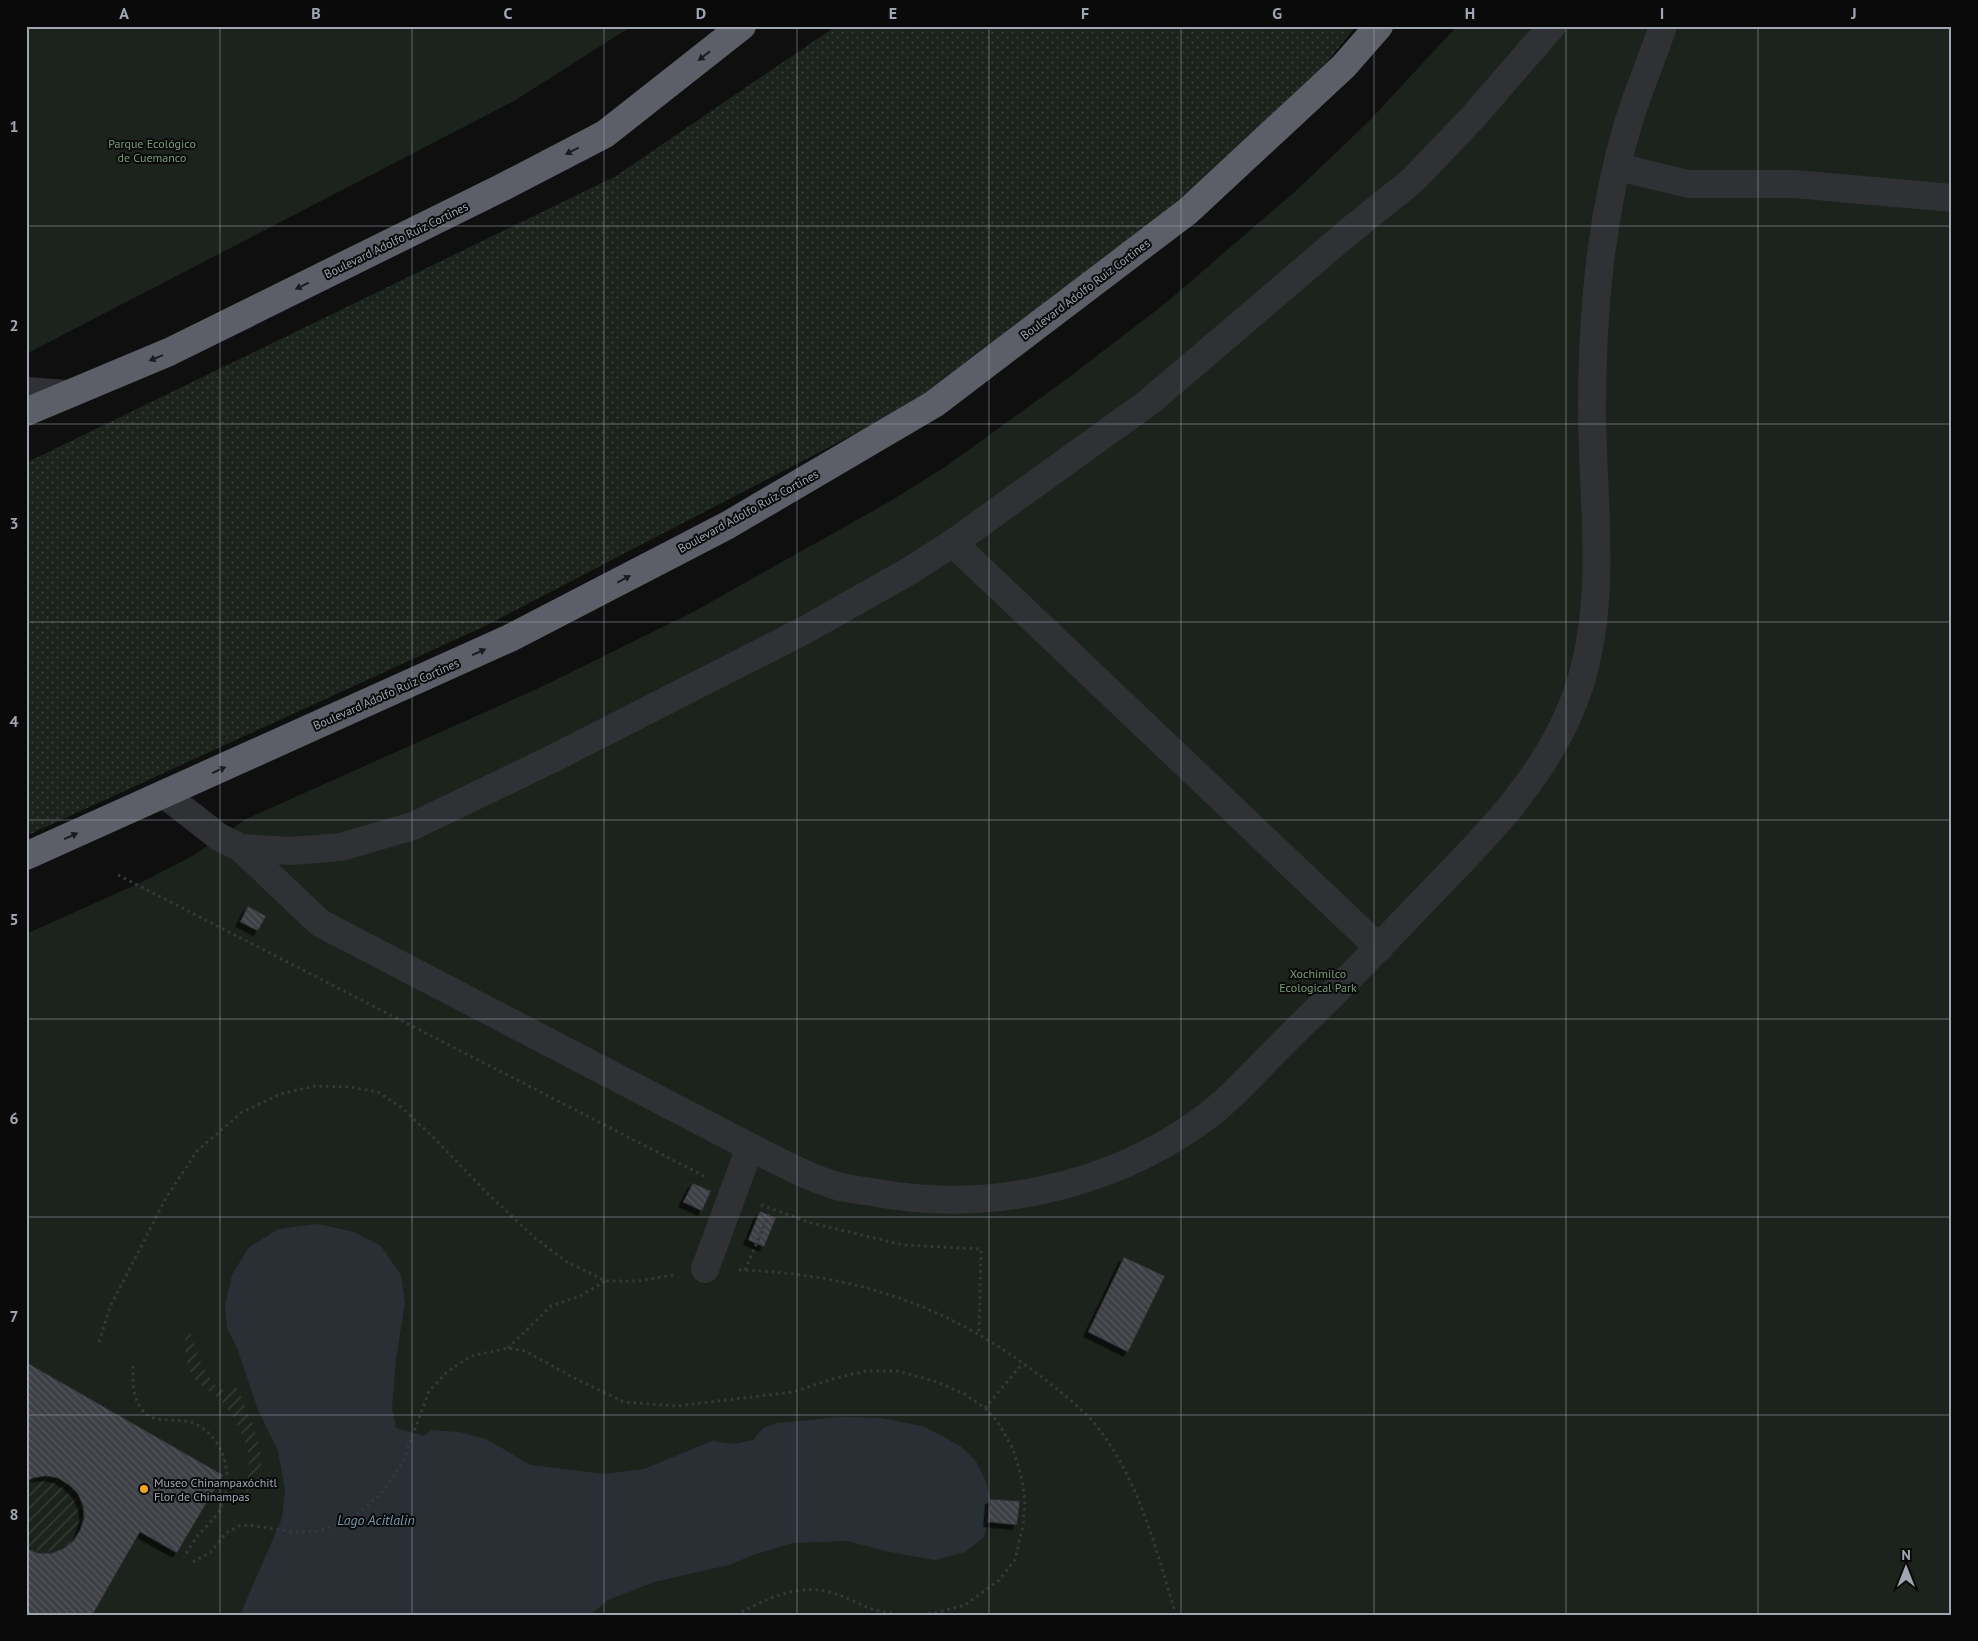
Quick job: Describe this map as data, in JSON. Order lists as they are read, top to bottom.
{
  "streets": {
    "highway": ["Boulevard Adolfo Ruiz Cortines"]
  },
  "water": ["Lago Acitlalin"],
  "parks": ["Parque Ecológico de Cuemanco", "Xochimilco Ecological Park"],
  "places": ["Museo Chinampaxóchitl Flor de Chinampas"],
  "north": "top",
  "grid": {
    "columns": [
      "A",
      "B",
      "C",
      "D",
      "E",
      "F",
      "G",
      "H",
      "I",
      "J"
    ],
    "rows": [
      "1",
      "2",
      "3",
      "4",
      "5",
      "6",
      "7",
      "8"
    ]
  }
}
